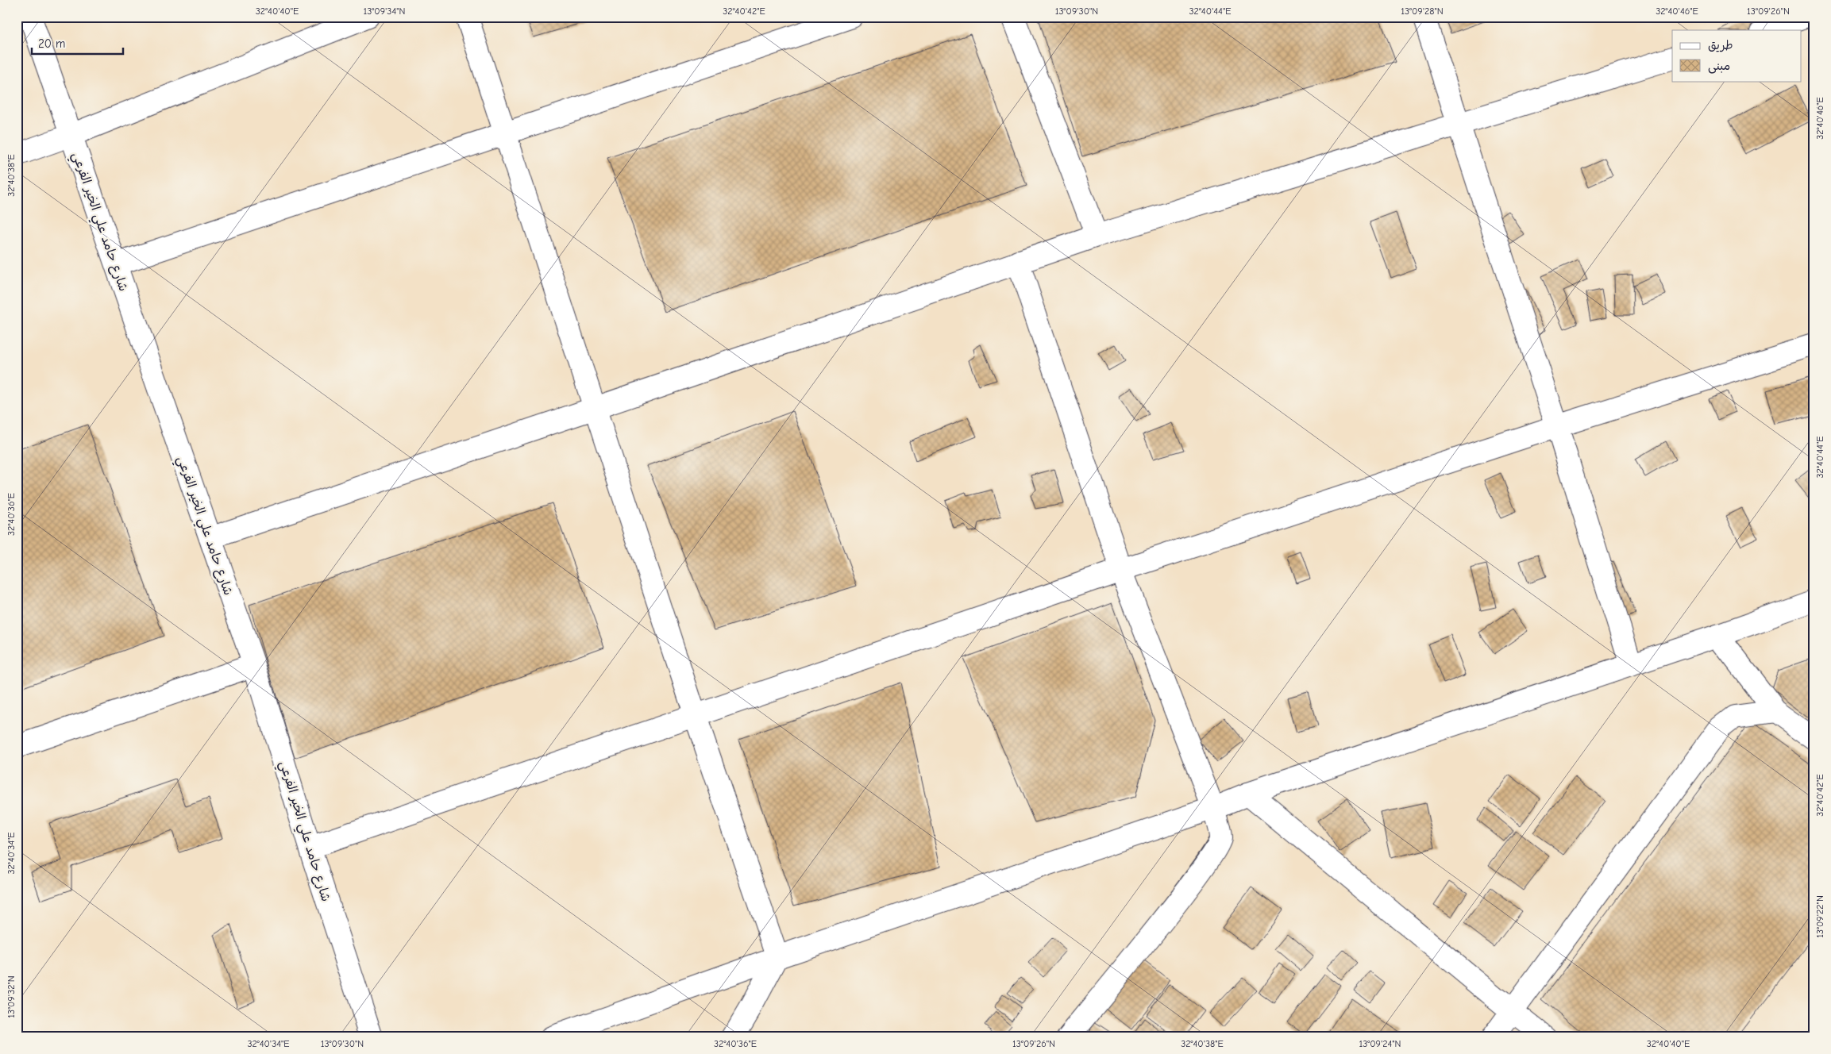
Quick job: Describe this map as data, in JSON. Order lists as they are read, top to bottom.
{
  "streets": {
    "street": ["شارع حامد علي الخير الفرعي"]
  },
  "legend": ["طريق", "مبنى"],
  "scale_bar": "20 m",
  "coordinates": [
    "32°40'40\"E",
    "13°09'34\"N",
    "32°40'42\"E",
    "13°09'30\"N",
    "32°40'44\"E",
    "13°09'28\"N",
    "32°40'46\"E",
    "13°09'26\"N",
    "32°40'38\"E",
    "32°40'36\"E",
    "32°40'34\"E",
    "13°09'22\"N",
    "13°09'32\"N",
    "13°09'24\"N"
  ]
}
